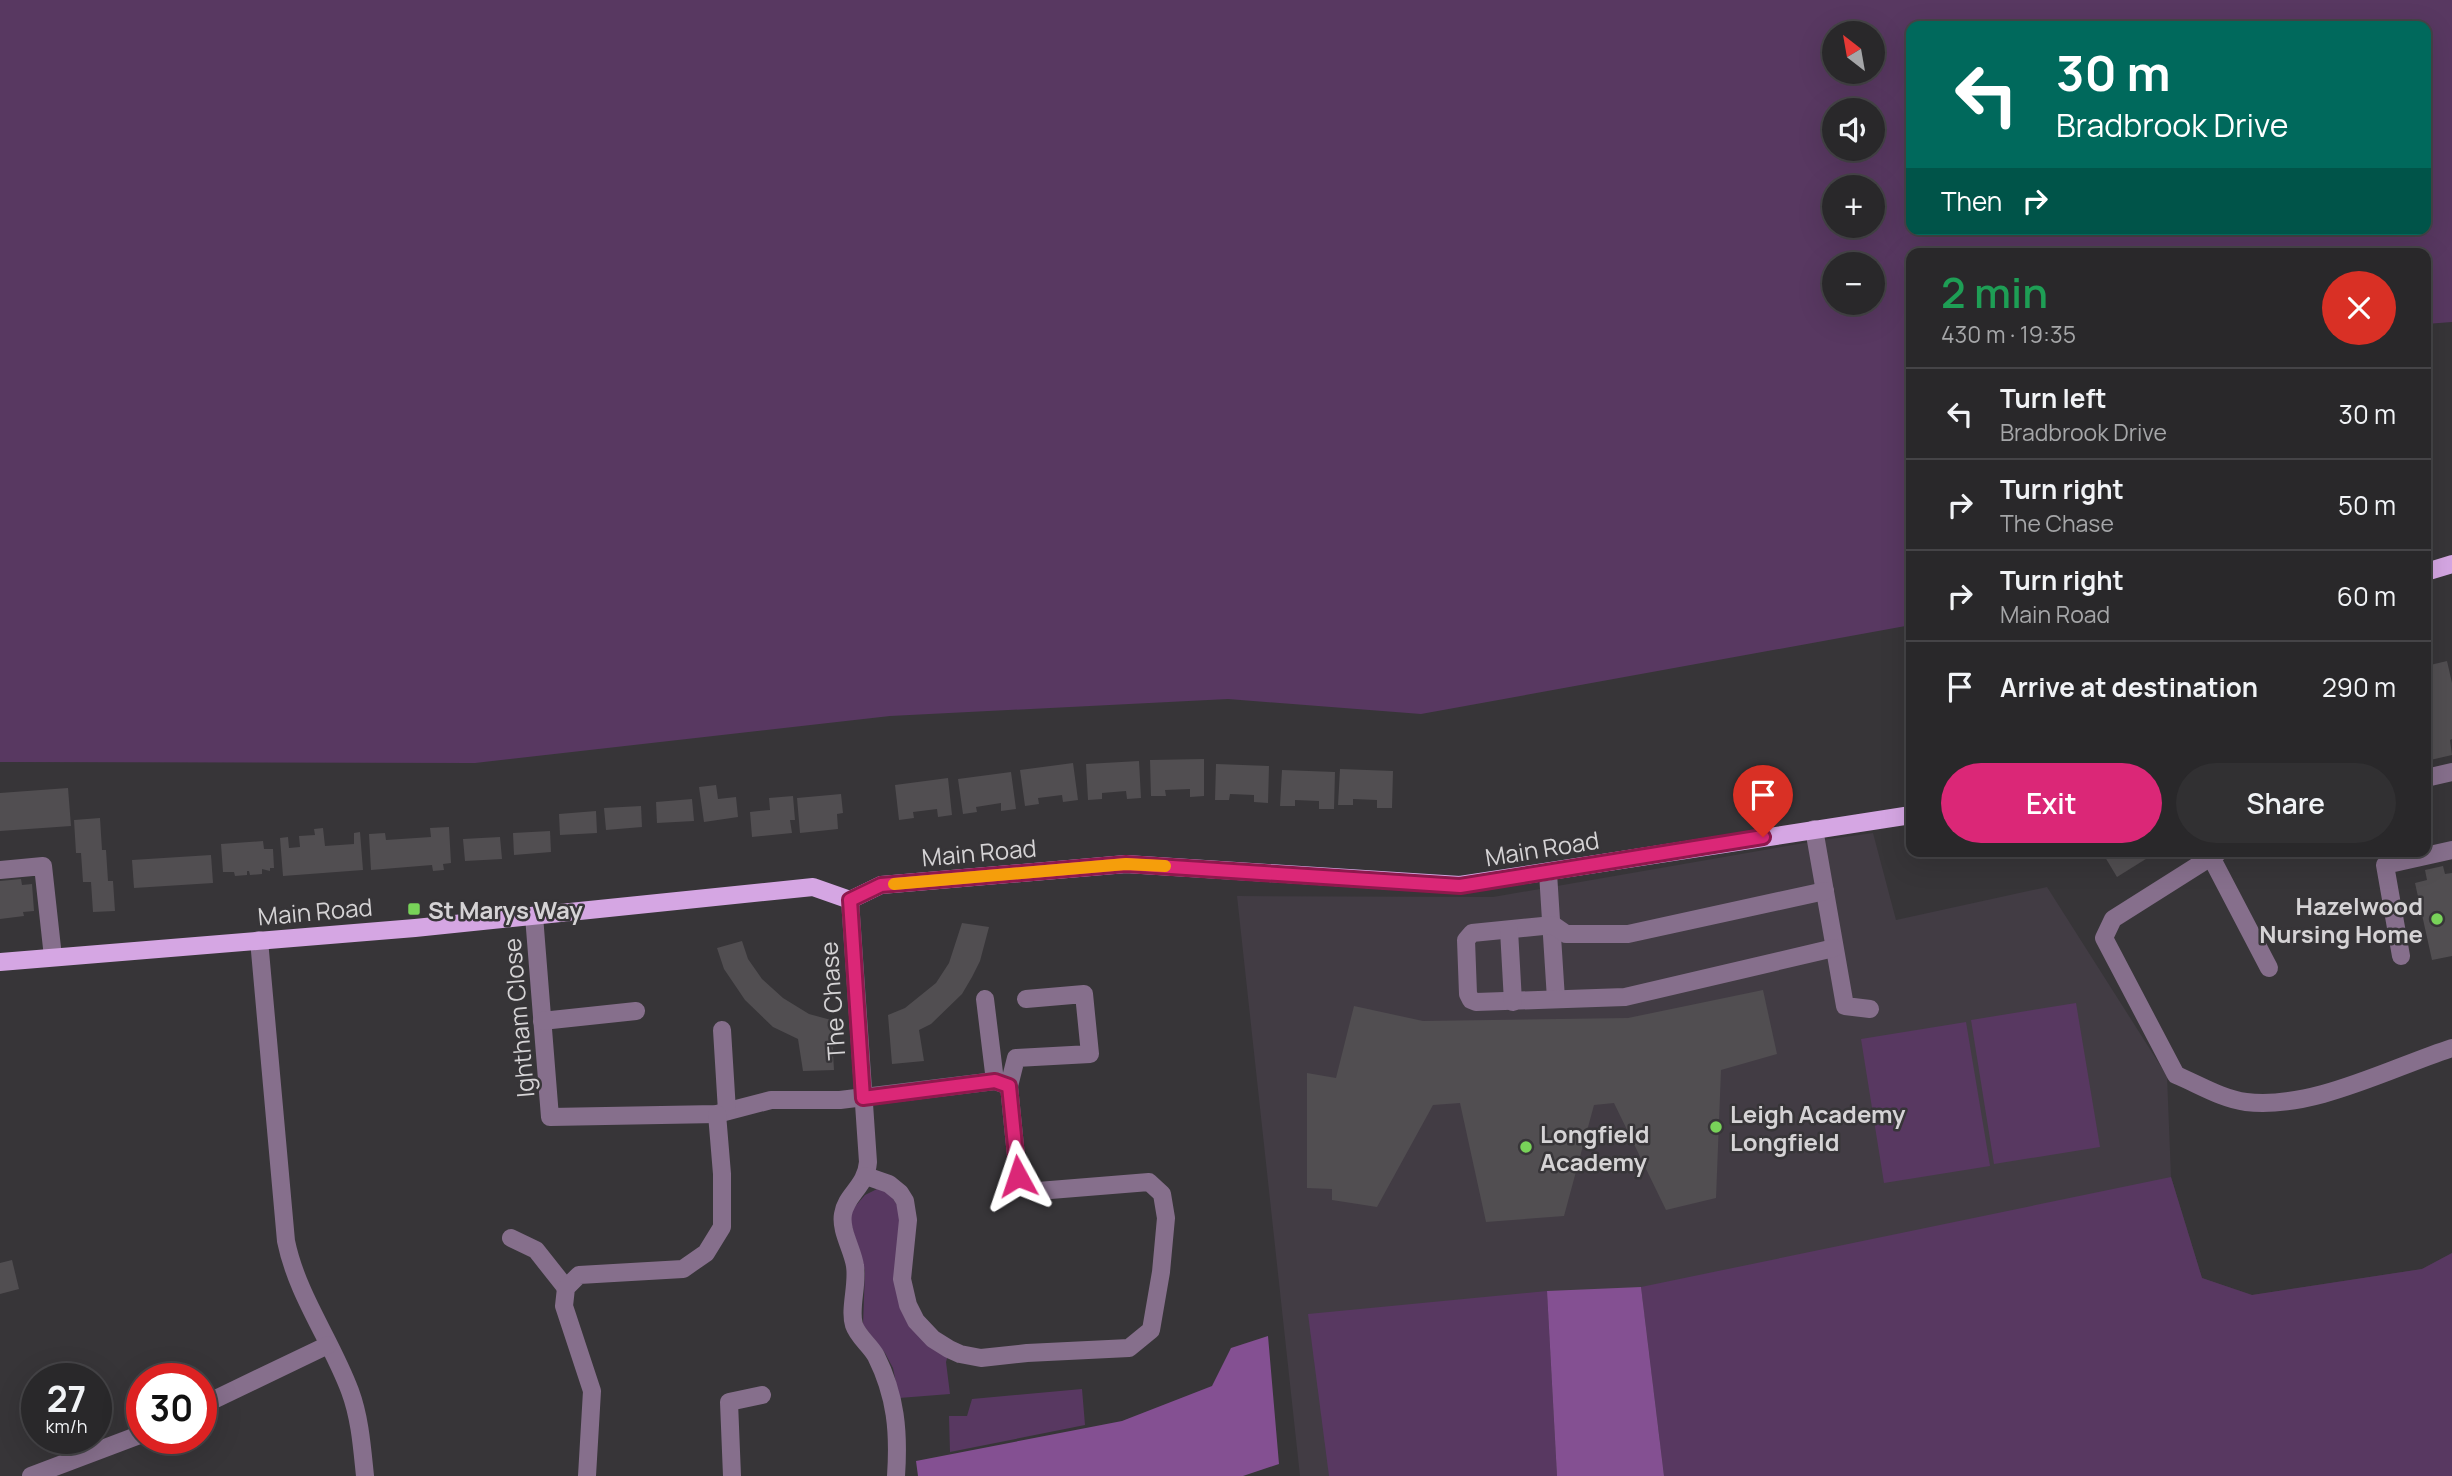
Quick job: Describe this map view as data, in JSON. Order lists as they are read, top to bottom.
{
  "streets": {
    "main road": ["Main Road"],
    "street": ["The Chase", "Ightham Close"]
  },
  "crossings": [
    ["Main Road", "The Chase"],
    ["Main Road", "Ightham Close"]
  ],
  "places": {
    "transit": ["St Marys Way"],
    "other": ["Hazelwood Nursing Home", "Leigh Academy Longfield", "Longfield Academy"]
  },
  "north": "top left",
  "page": {
    "map_buttons": ["+", "−"],
    "turn": ["30 m", "Bradbrook Drive"],
    "then": "Then",
    "heading": ["2 min", "430 m · 19:35"],
    "list": [
      {
        "name": "Turn left",
        "note": "Bradbrook Drive",
        "value": "30 m"
      },
      {
        "name": "Turn right",
        "note": "The Chase",
        "value": "50 m"
      },
      {
        "name": "Turn right",
        "note": "Main Road",
        "value": "60 m"
      },
      {
        "name": "Arrive at destination",
        "value": "290 m"
      }
    ],
    "buttons": ["Exit", "Share"],
    "speed": "27 km/h",
    "limit": "30"
  }
}
